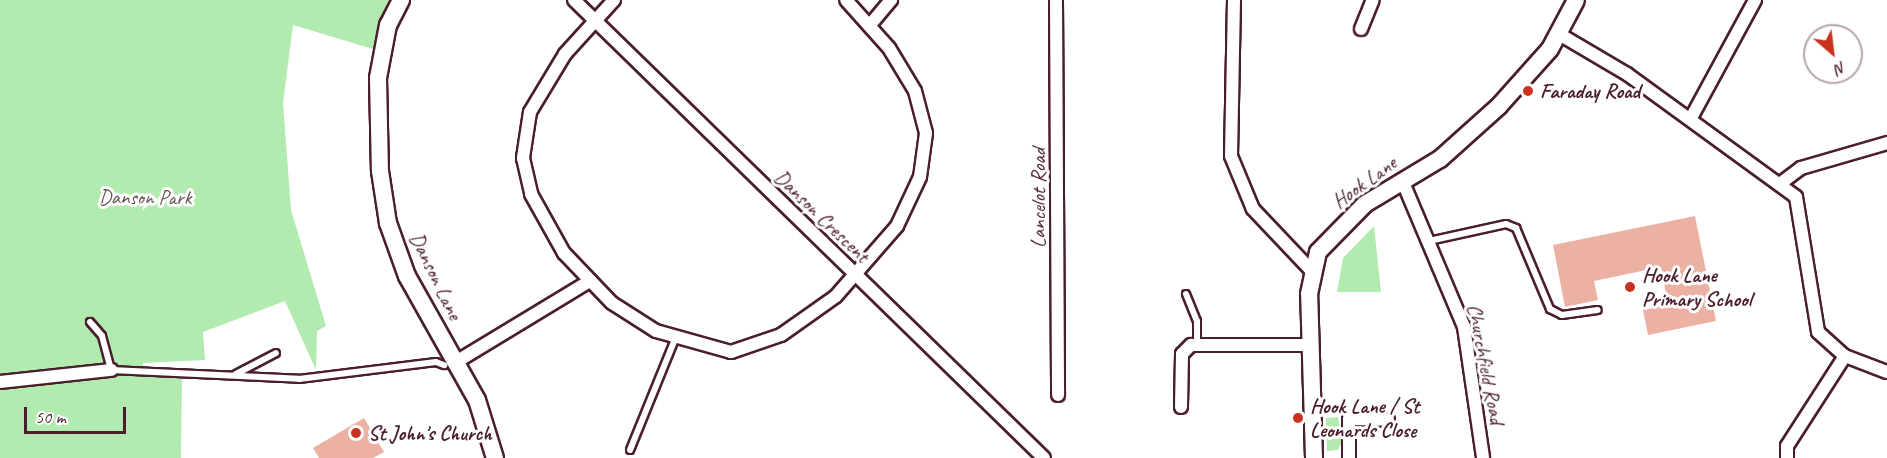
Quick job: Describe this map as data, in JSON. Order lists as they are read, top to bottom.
{
  "streets": {
    "street": [
      "Hook Lane",
      "Lancelot Road",
      "Danson Crescent",
      "Danson Lane",
      "Churchfield Road"
    ]
  },
  "crossings": [
    ["Hook Lane", "Churchfield Road"]
  ],
  "parks": ["Danson Park"],
  "places": [
    "Faraday Road",
    "Hook Lane Primary School",
    "Hook Lane / St Leonards Close",
    "St John's Church"
  ],
  "scale_bar": "50 m",
  "north": "bottom right"
}
